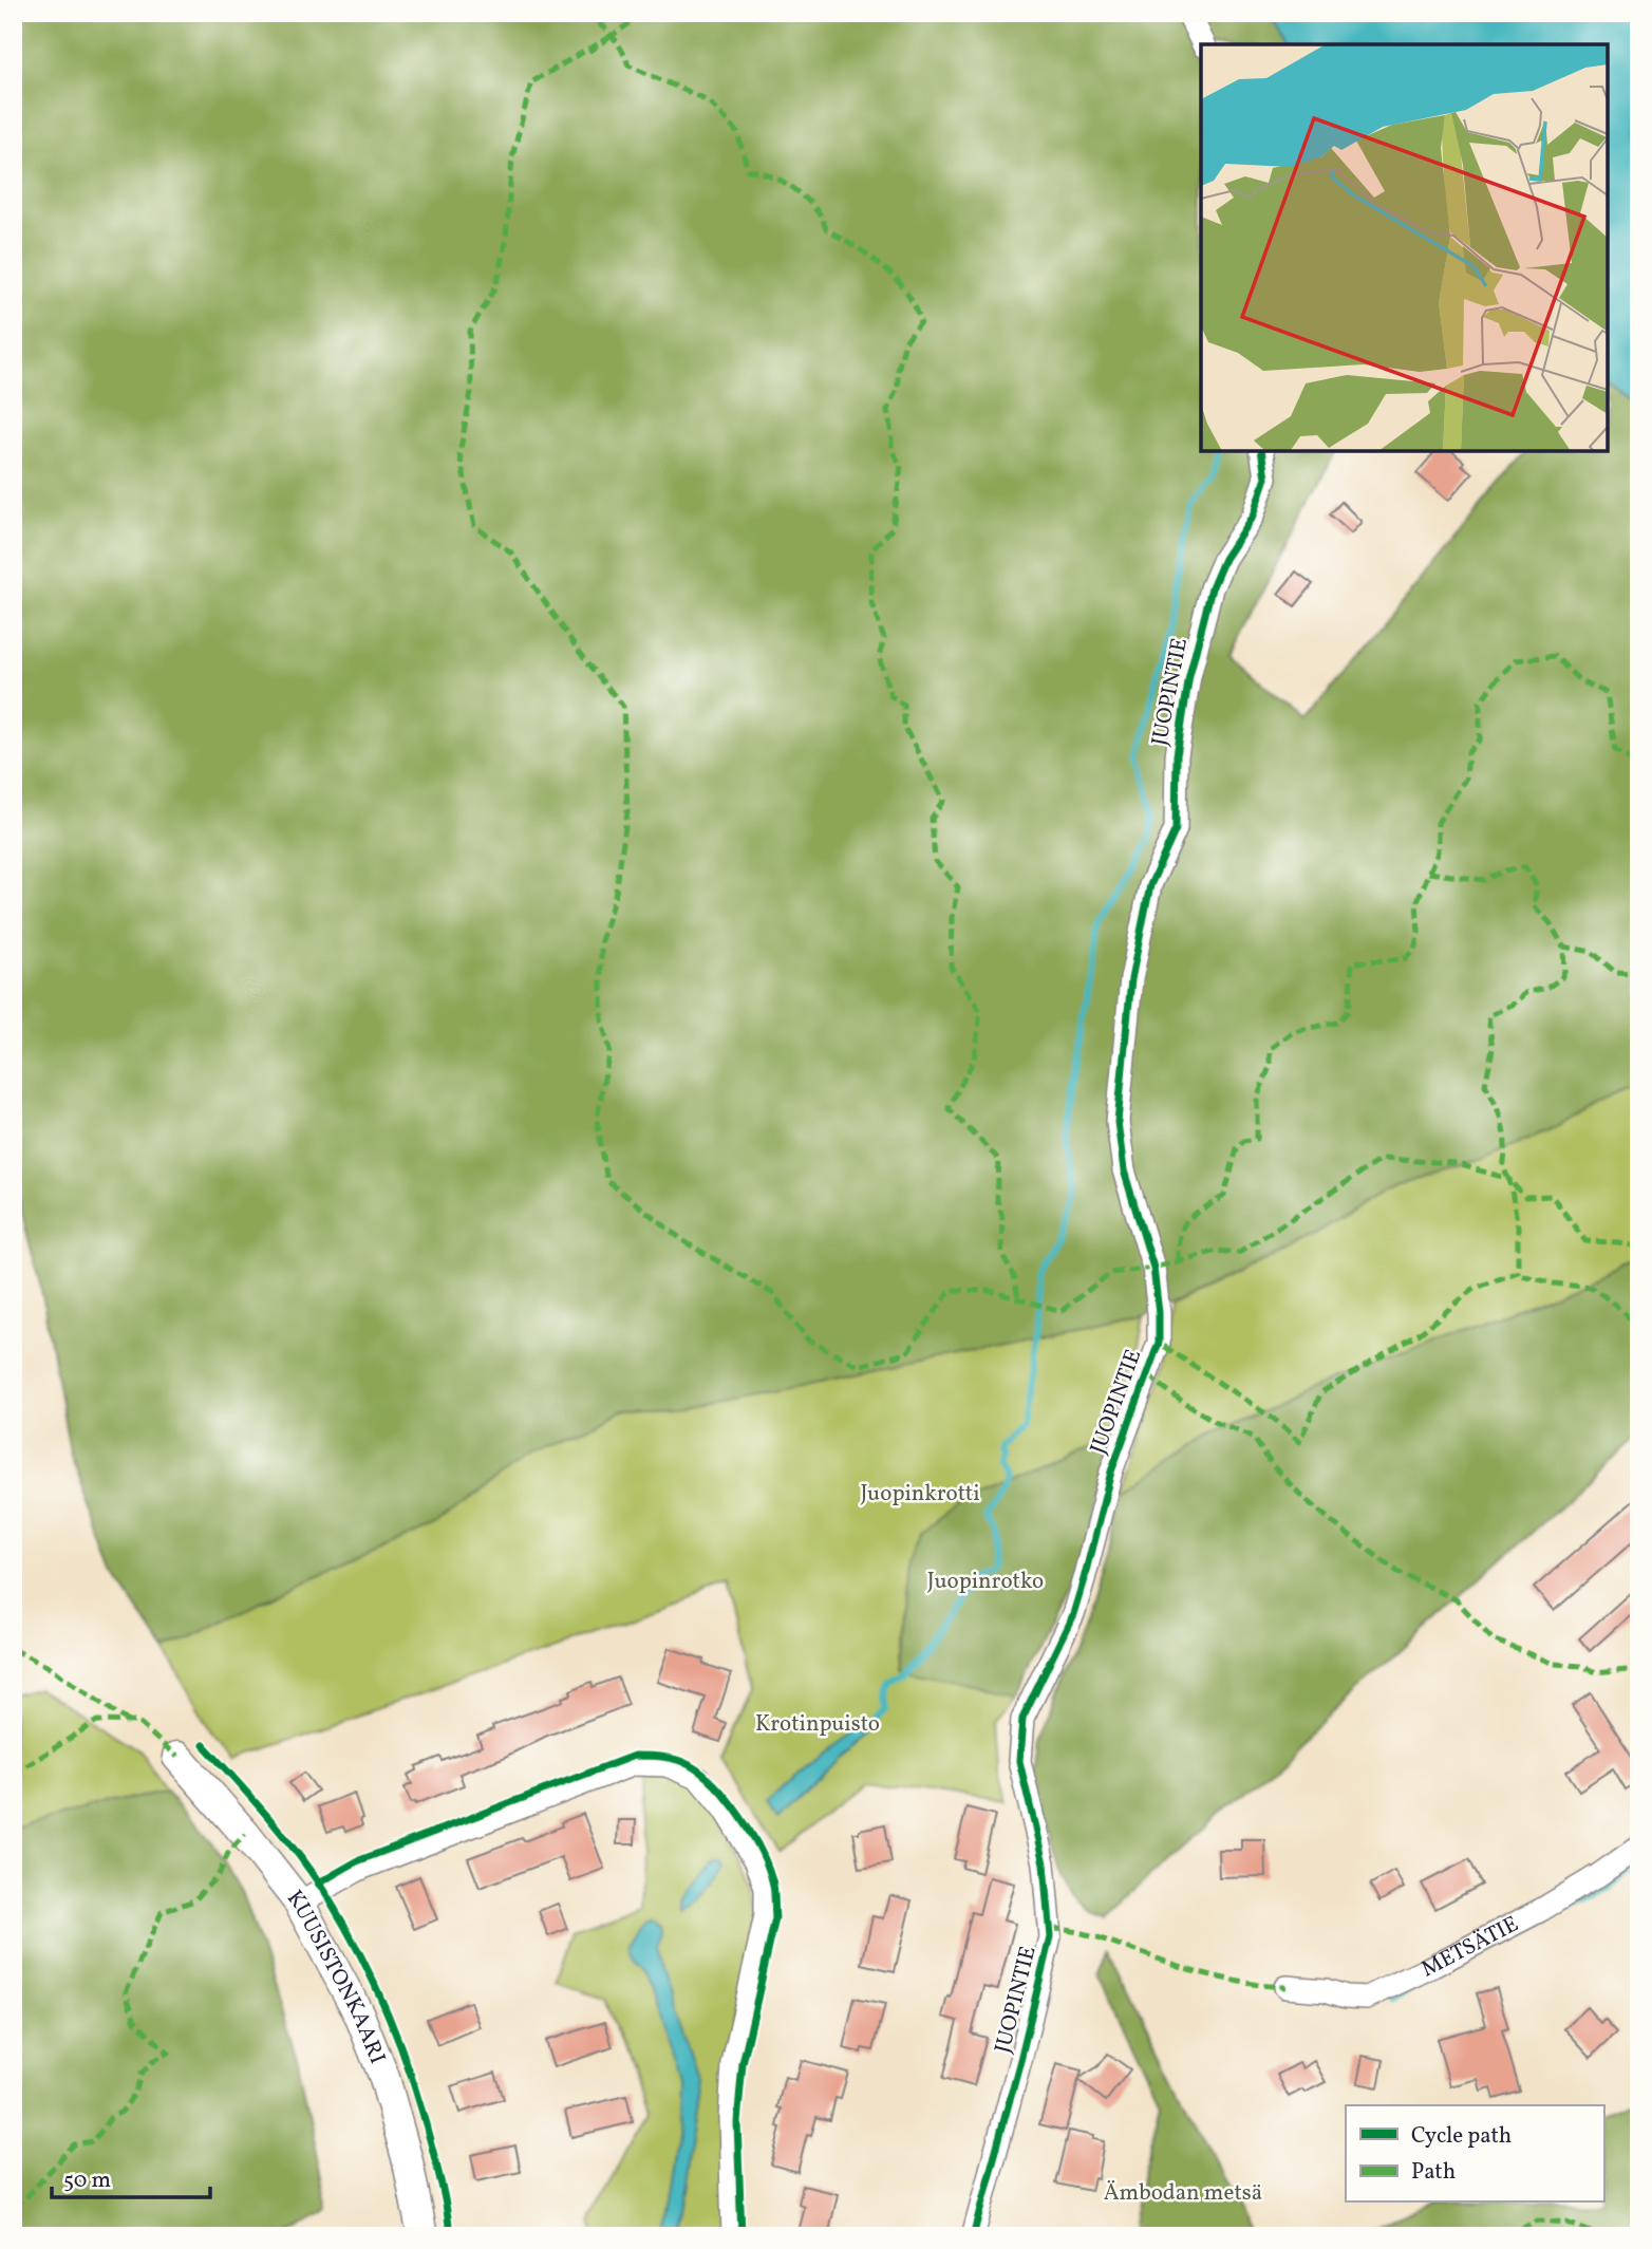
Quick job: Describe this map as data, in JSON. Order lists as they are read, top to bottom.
{
  "streets": {
    "street": ["JUOPINTIE", "METSÄTIE", "KUUSISTONKAARI"]
  },
  "parks": [
    "Juopinkrotti",
    "Juopinrotko",
    "Krotinpuisto",
    "Ämbodan metsä"
  ],
  "legend": ["Cycle path", "Path"],
  "scale_bar": "50 m"
}
